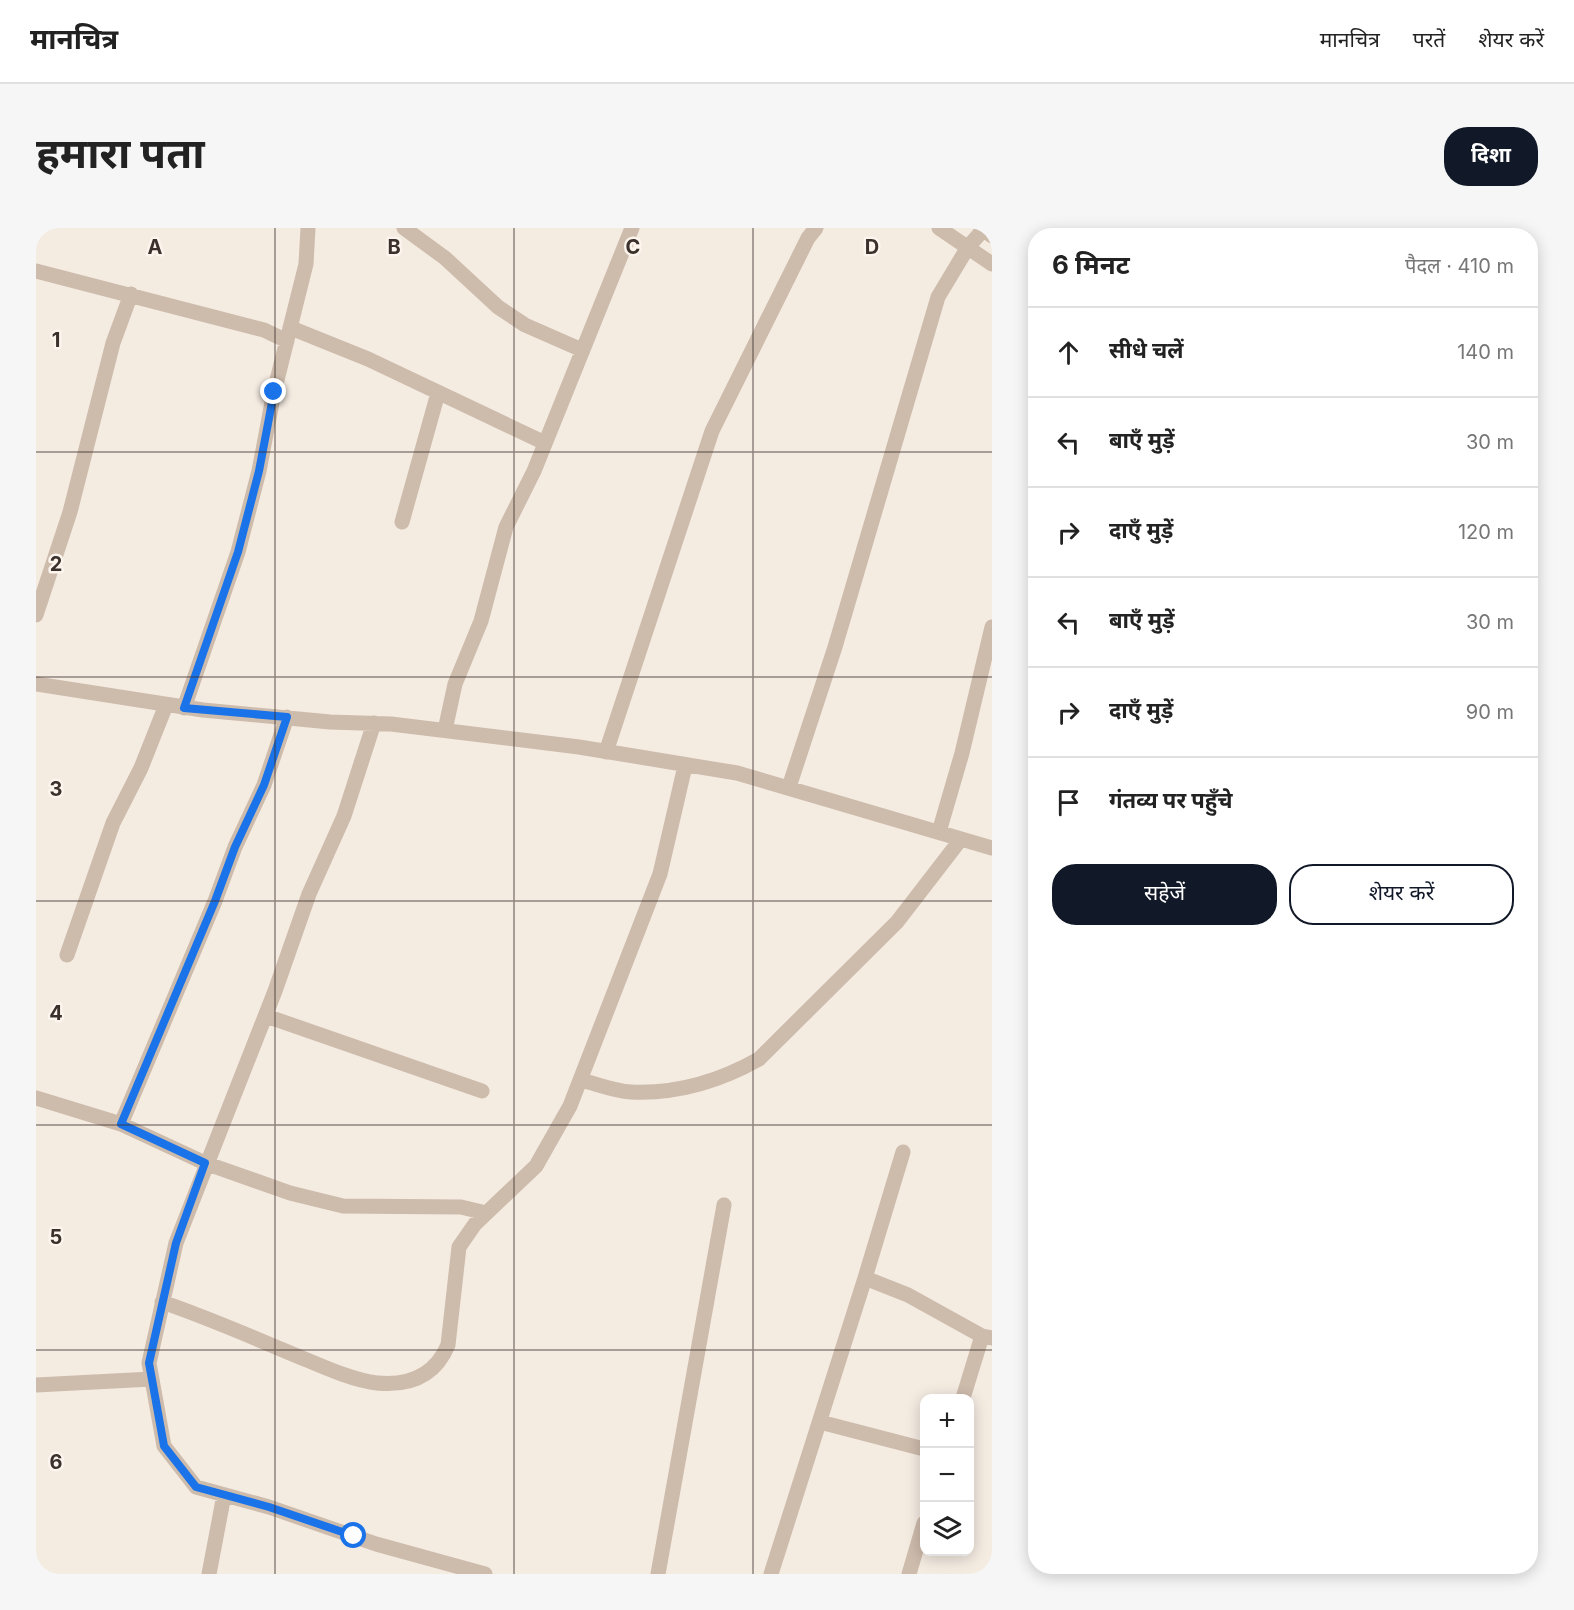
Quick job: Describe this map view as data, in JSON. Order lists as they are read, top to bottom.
{
  "page": {
    "header": "मानचित्र",
    "nav": ["मानचित्र", "परतें", "शेयर करें"],
    "title": "हमारा पता",
    "buttons": [
      "दिशा",
      ["सहेजें", "शेयर करें"]
    ],
    "heading": ["6 मिनट", "पैदल · 410 m"],
    "list": [
      ["सीधे चलें", "140 m"],
      ["बाएँ मुड़ें", "30 m"],
      ["दाएँ मुड़ें", "120 m"],
      ["बाएँ मुड़ें", "30 m"],
      ["दाएँ मुड़ें", "90 m"],
      "गंतव्य पर पहुँचे"
    ],
    "map_buttons": ["+", "−"]
  },
  "grid": {
    "columns": [
      "A",
      "B",
      "C",
      "D"
    ],
    "rows": [
      "1",
      "2",
      "3",
      "4",
      "5",
      "6"
    ]
  }
}
